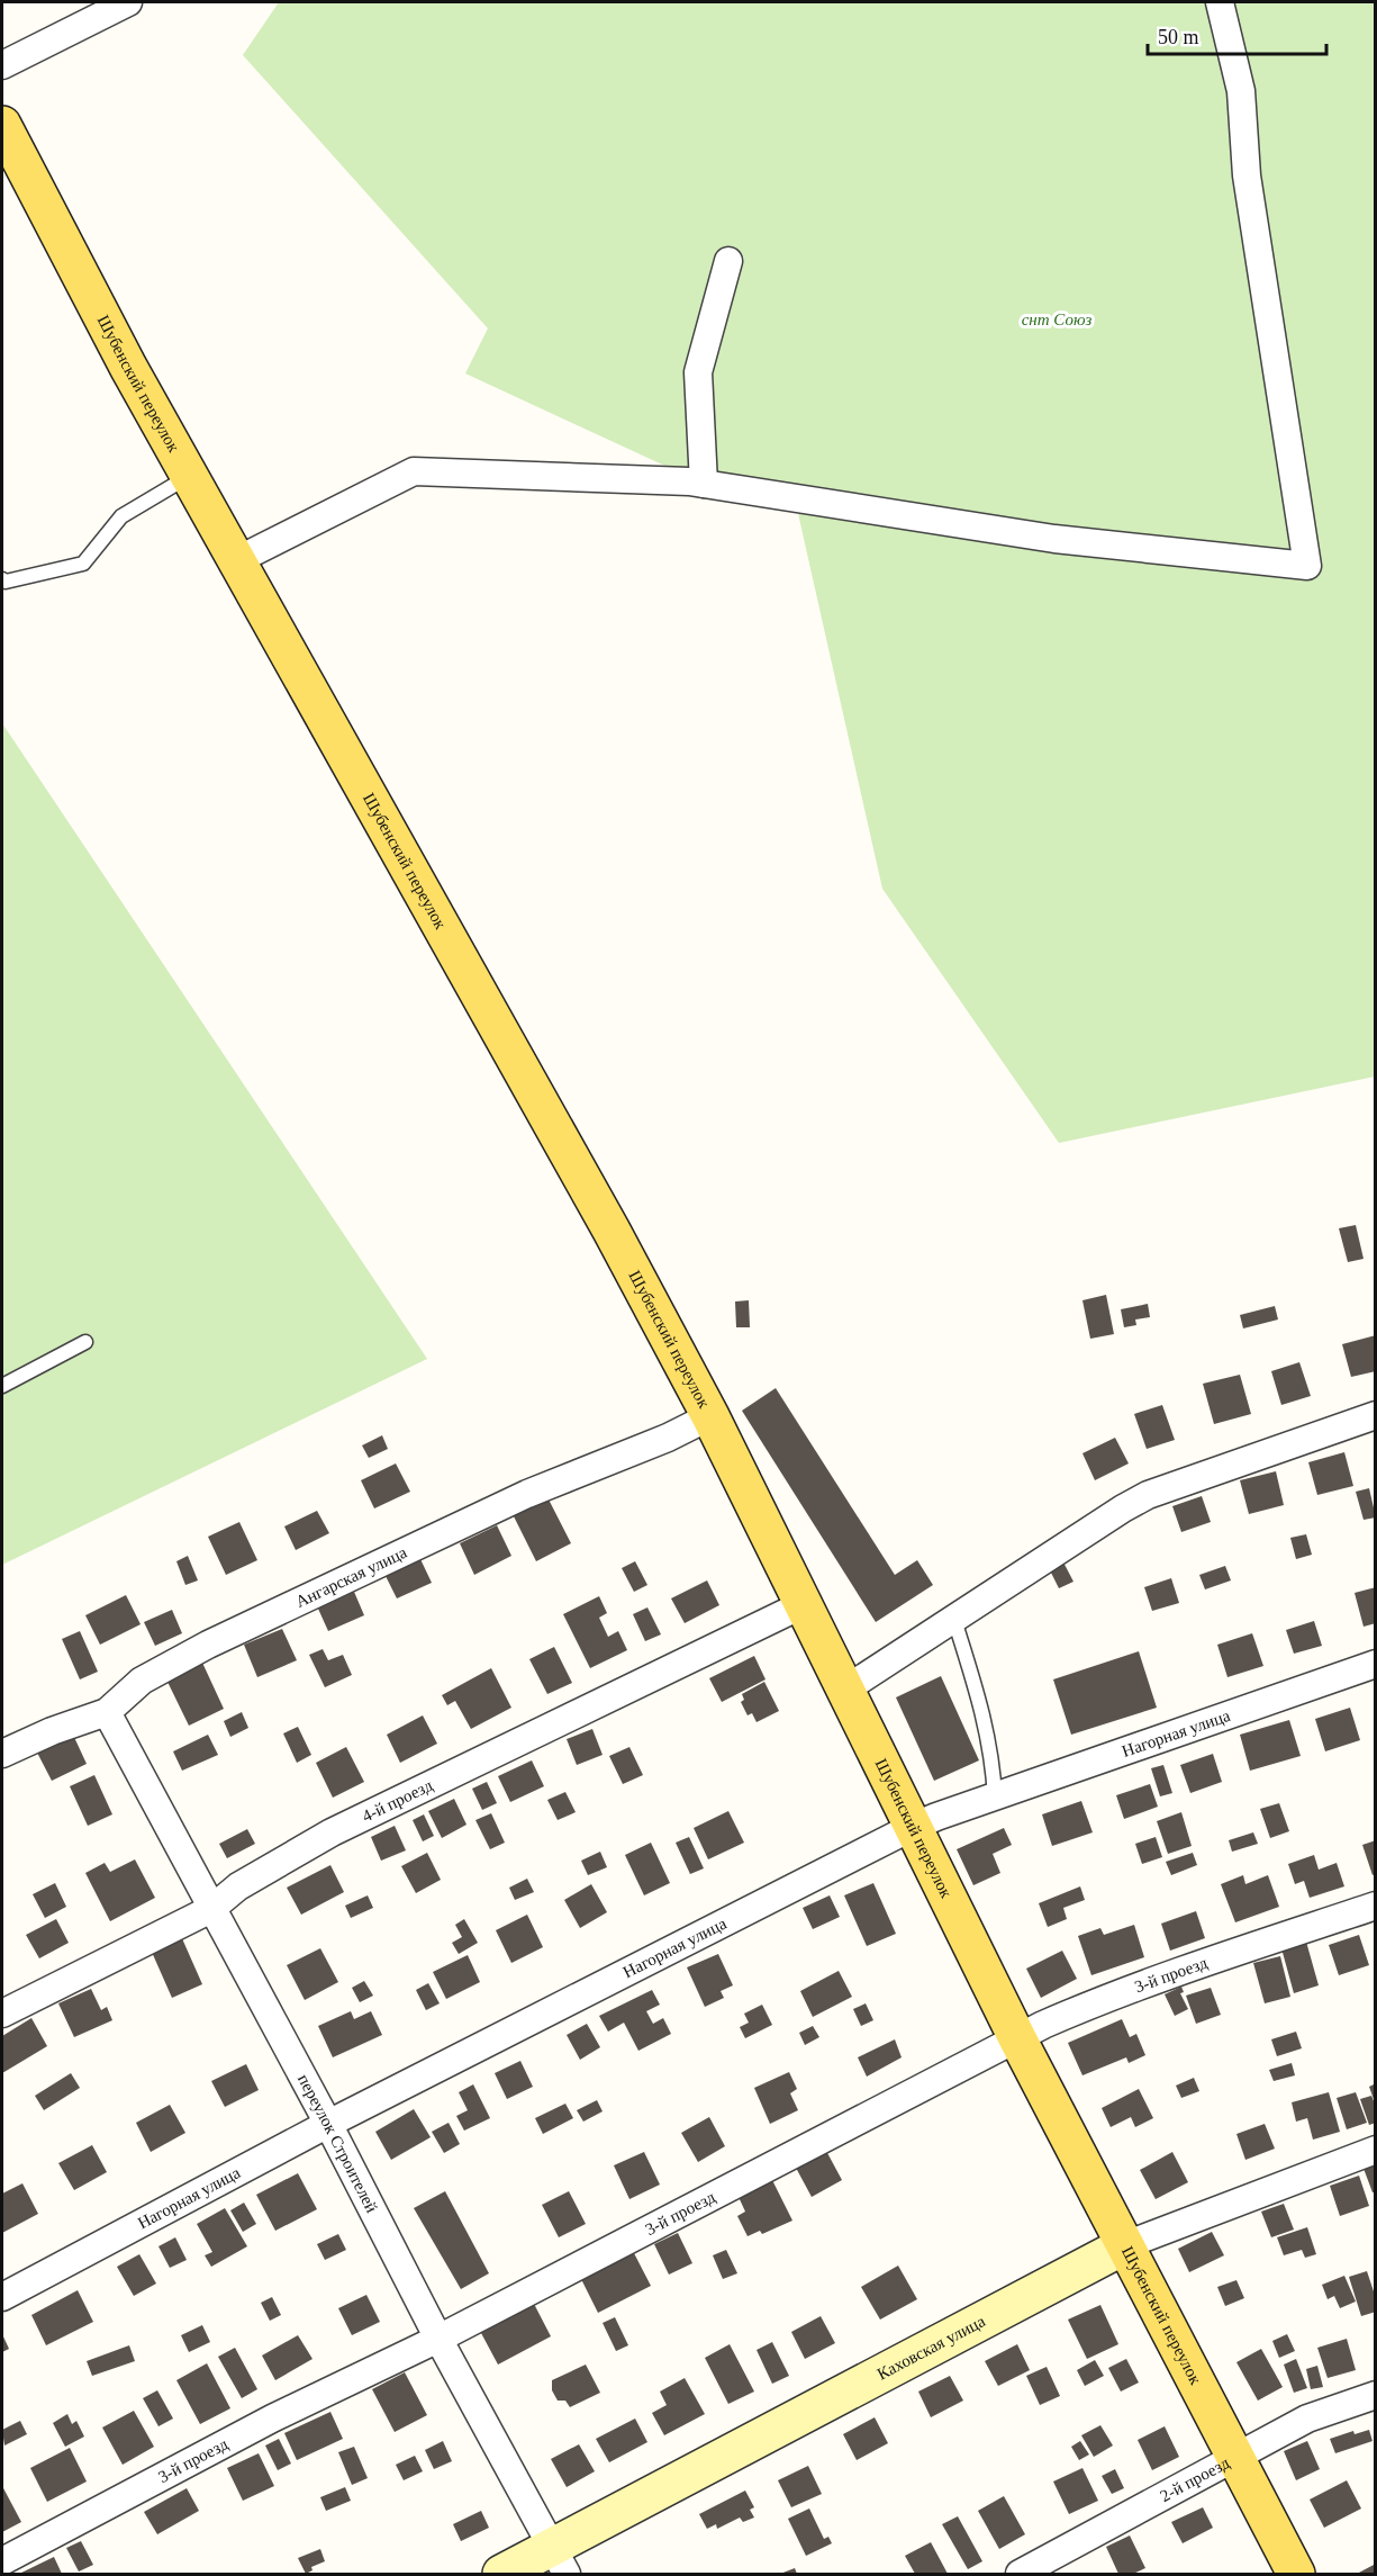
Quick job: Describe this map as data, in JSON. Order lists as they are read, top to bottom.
{
  "streets": {
    "main road": ["Шубенский переулок", "Каховская улица"],
    "street": [
      "Ангарская улица",
      "Нагорная улица",
      "4-й проезд",
      "3-й проезд",
      "переулок Строителей",
      "2-й проезд"
    ]
  },
  "crossings": [
    ["Шубенский переулок", "Ангарская улица"],
    ["Шубенский переулок", "Нагорная улица"],
    ["Шубенский переулок", "4-й проезд"],
    ["Шубенский переулок", "3-й проезд"],
    ["Шубенский переулок", "Каховская улица"],
    ["Шубенский переулок", "2-й проезд"],
    ["Ангарская улица", "переулок Строителей"],
    ["Нагорная улица", "переулок Строителей"],
    ["4-й проезд", "переулок Строителей"],
    ["3-й проезд", "переулок Строителей"],
    ["переулок Строителей", "Каховская улица"]
  ],
  "parks": ["снт Союз"],
  "scale_bar": "50 m"
}
